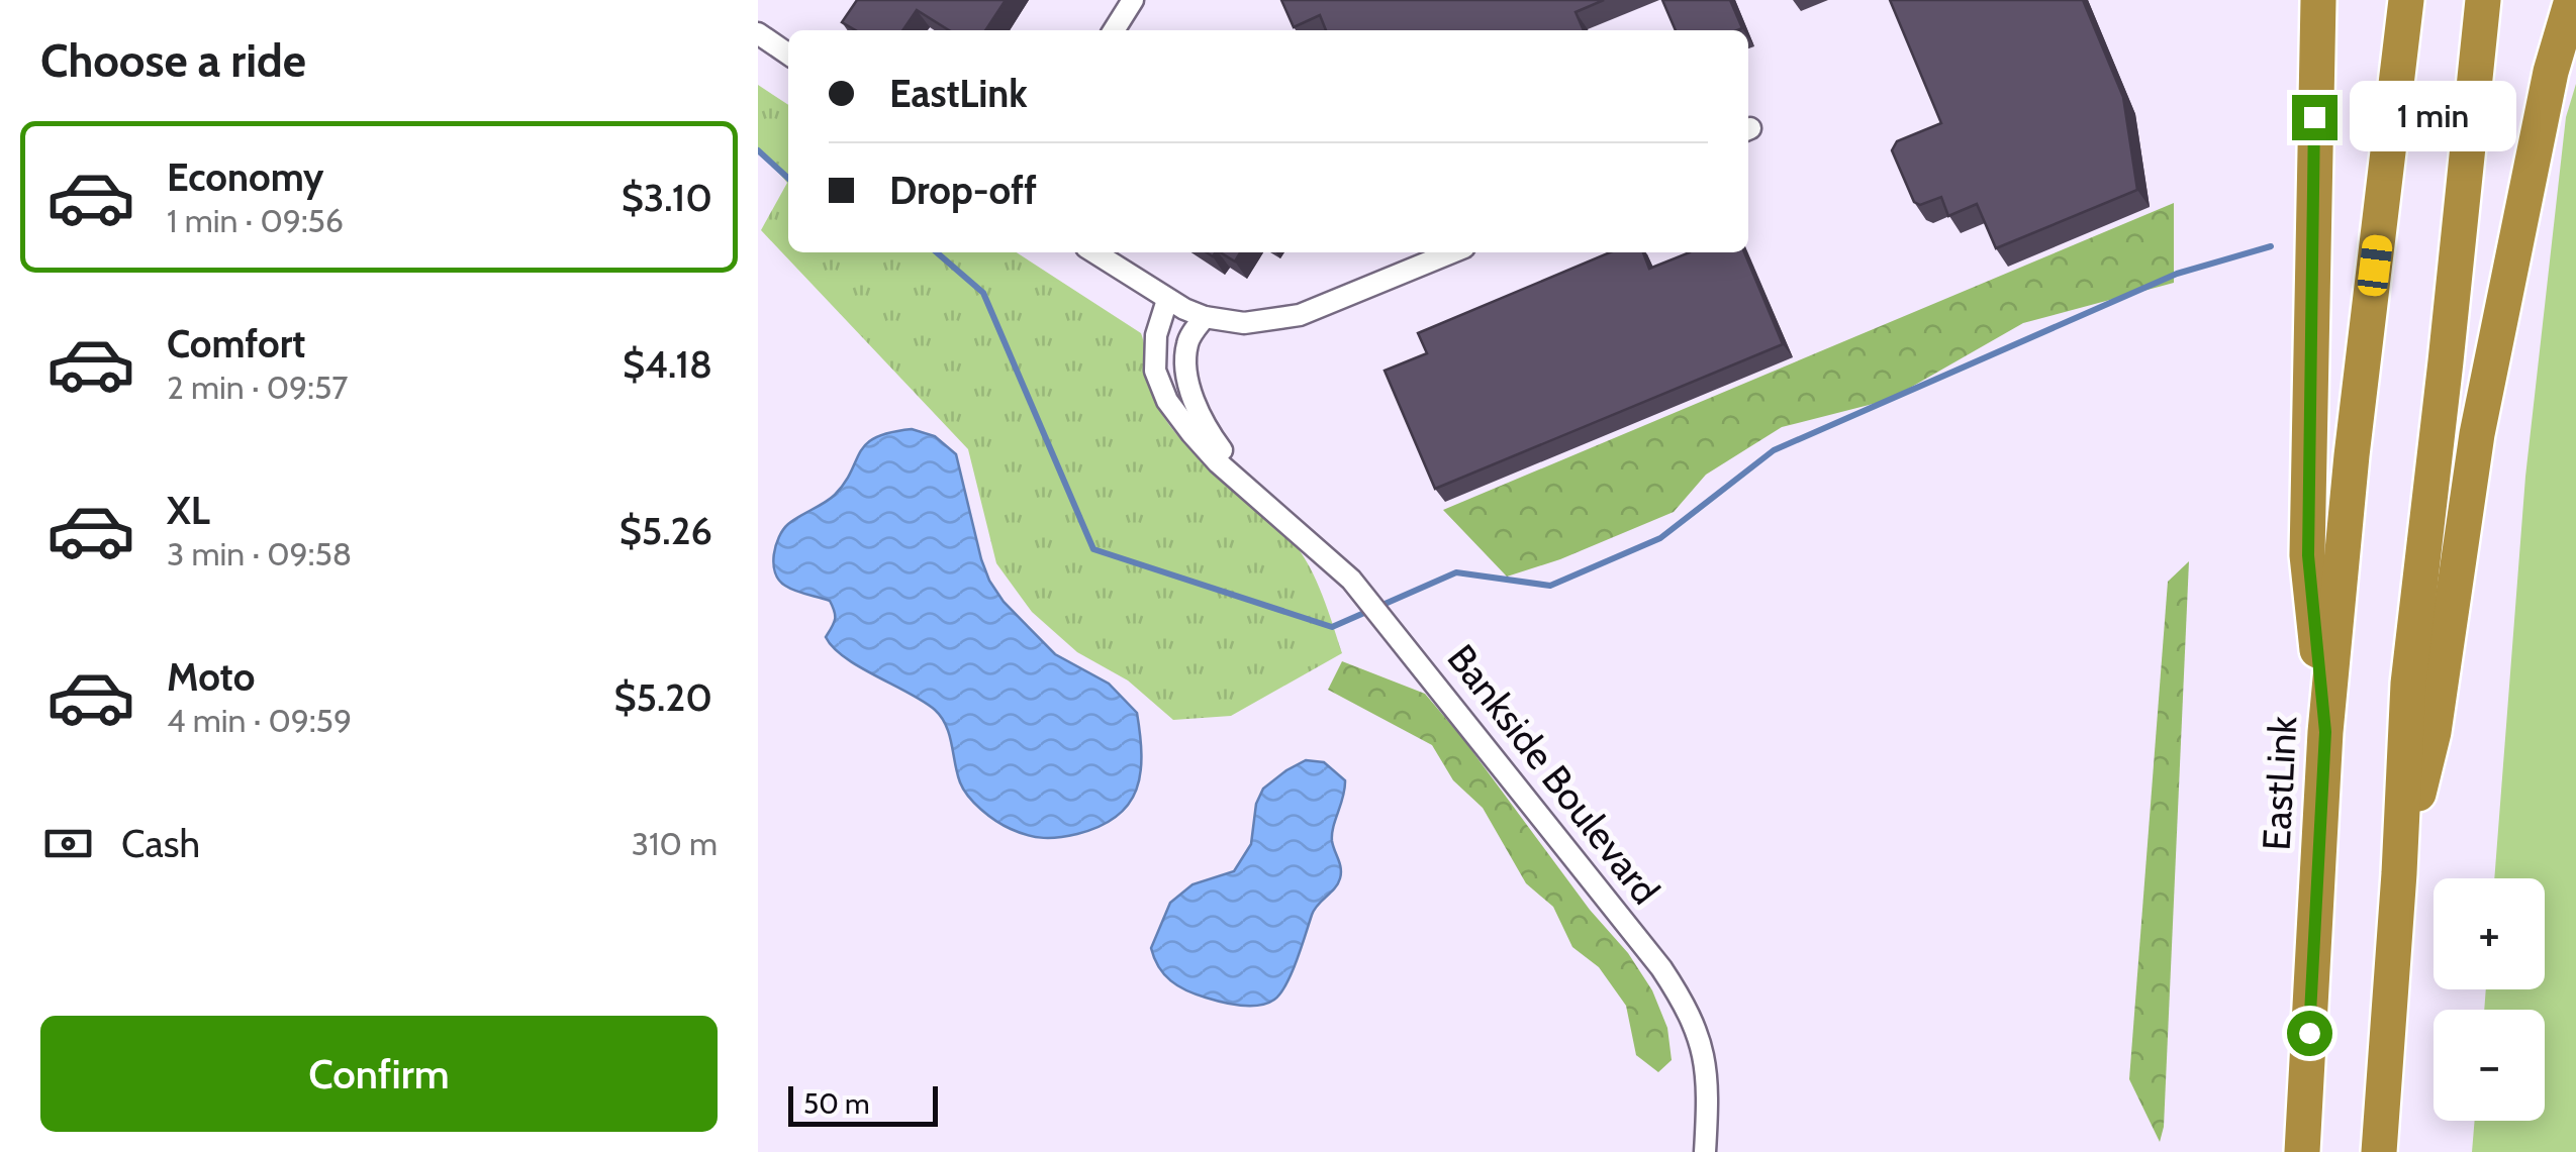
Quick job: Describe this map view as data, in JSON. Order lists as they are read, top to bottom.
{
  "streets": {
    "highway": ["EastLink"],
    "street": ["Bankside Boulevard"]
  },
  "scale_bar": "50 m",
  "page": {
    "heading": "Choose a ride",
    "banner": ["EastLink", "Drop-off"],
    "bubble": "1 min",
    "list": [
      {
        "name": "Economy",
        "note": "1 min · 09:56",
        "value": "$3.10"
      },
      {
        "name": "Comfort",
        "note": "2 min · 09:57",
        "value": "$4.18"
      },
      {
        "name": "XL",
        "note": "3 min · 09:58",
        "value": "$5.26"
      },
      {
        "name": "Moto",
        "note": "4 min · 09:59",
        "value": "$5.20"
      }
    ],
    "pay": ["Cash", "310 m"],
    "map_buttons": ["+", "−"],
    "buttons": "Confirm",
    "scale": "50 m"
  }
}
